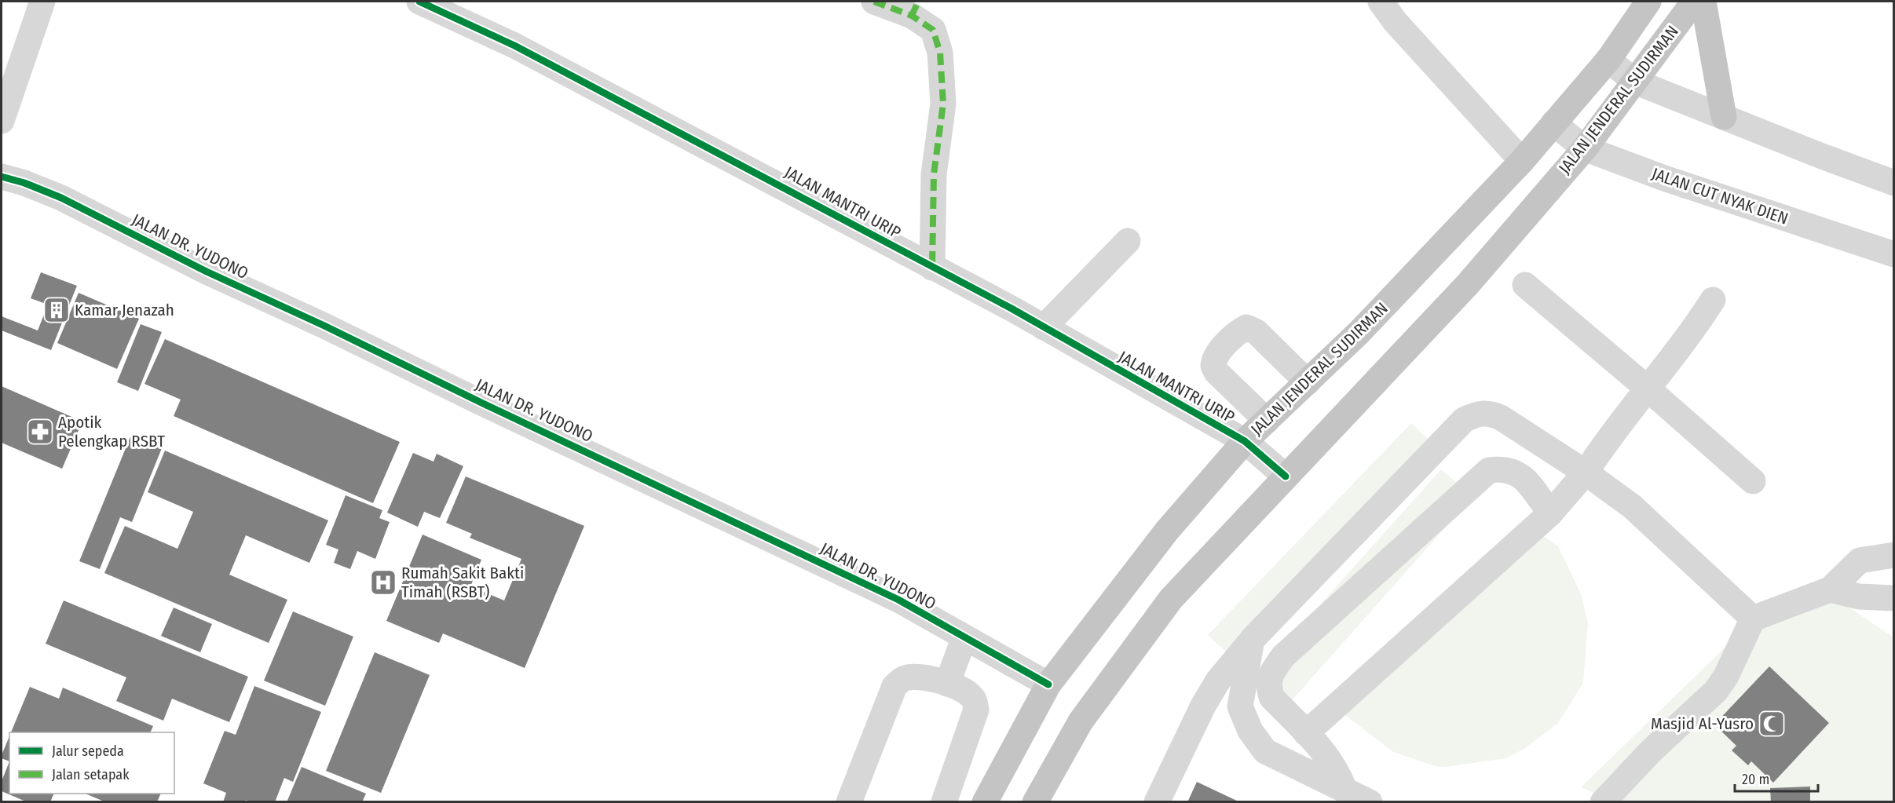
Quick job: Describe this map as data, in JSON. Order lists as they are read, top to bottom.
{
  "streets": {
    "highway": ["JALAN JENDERAL SUDIRMAN"],
    "street": ["JALAN CUT NYAK DIEN", "JALAN MANTRI URIP", "JALAN DR. YUDONO"]
  },
  "crossings": [
    ["JALAN JENDERAL SUDIRMAN", "JALAN CUT NYAK DIEN"],
    ["JALAN JENDERAL SUDIRMAN", "JALAN MANTRI URIP"],
    ["JALAN JENDERAL SUDIRMAN", "JALAN DR. YUDONO"]
  ],
  "places": {
    "building": ["Kamar Jenazah"],
    "pharmacy": ["Apotik Pelengkap RSBT"],
    "hospital": ["Rumah Sakit Bakti Timah (RSBT)"],
    "mosque": ["Masjid Al-Yusro"]
  },
  "legend": ["Jalur sepeda", "Jalan setapak"],
  "scale_bar": "20 m"
}
